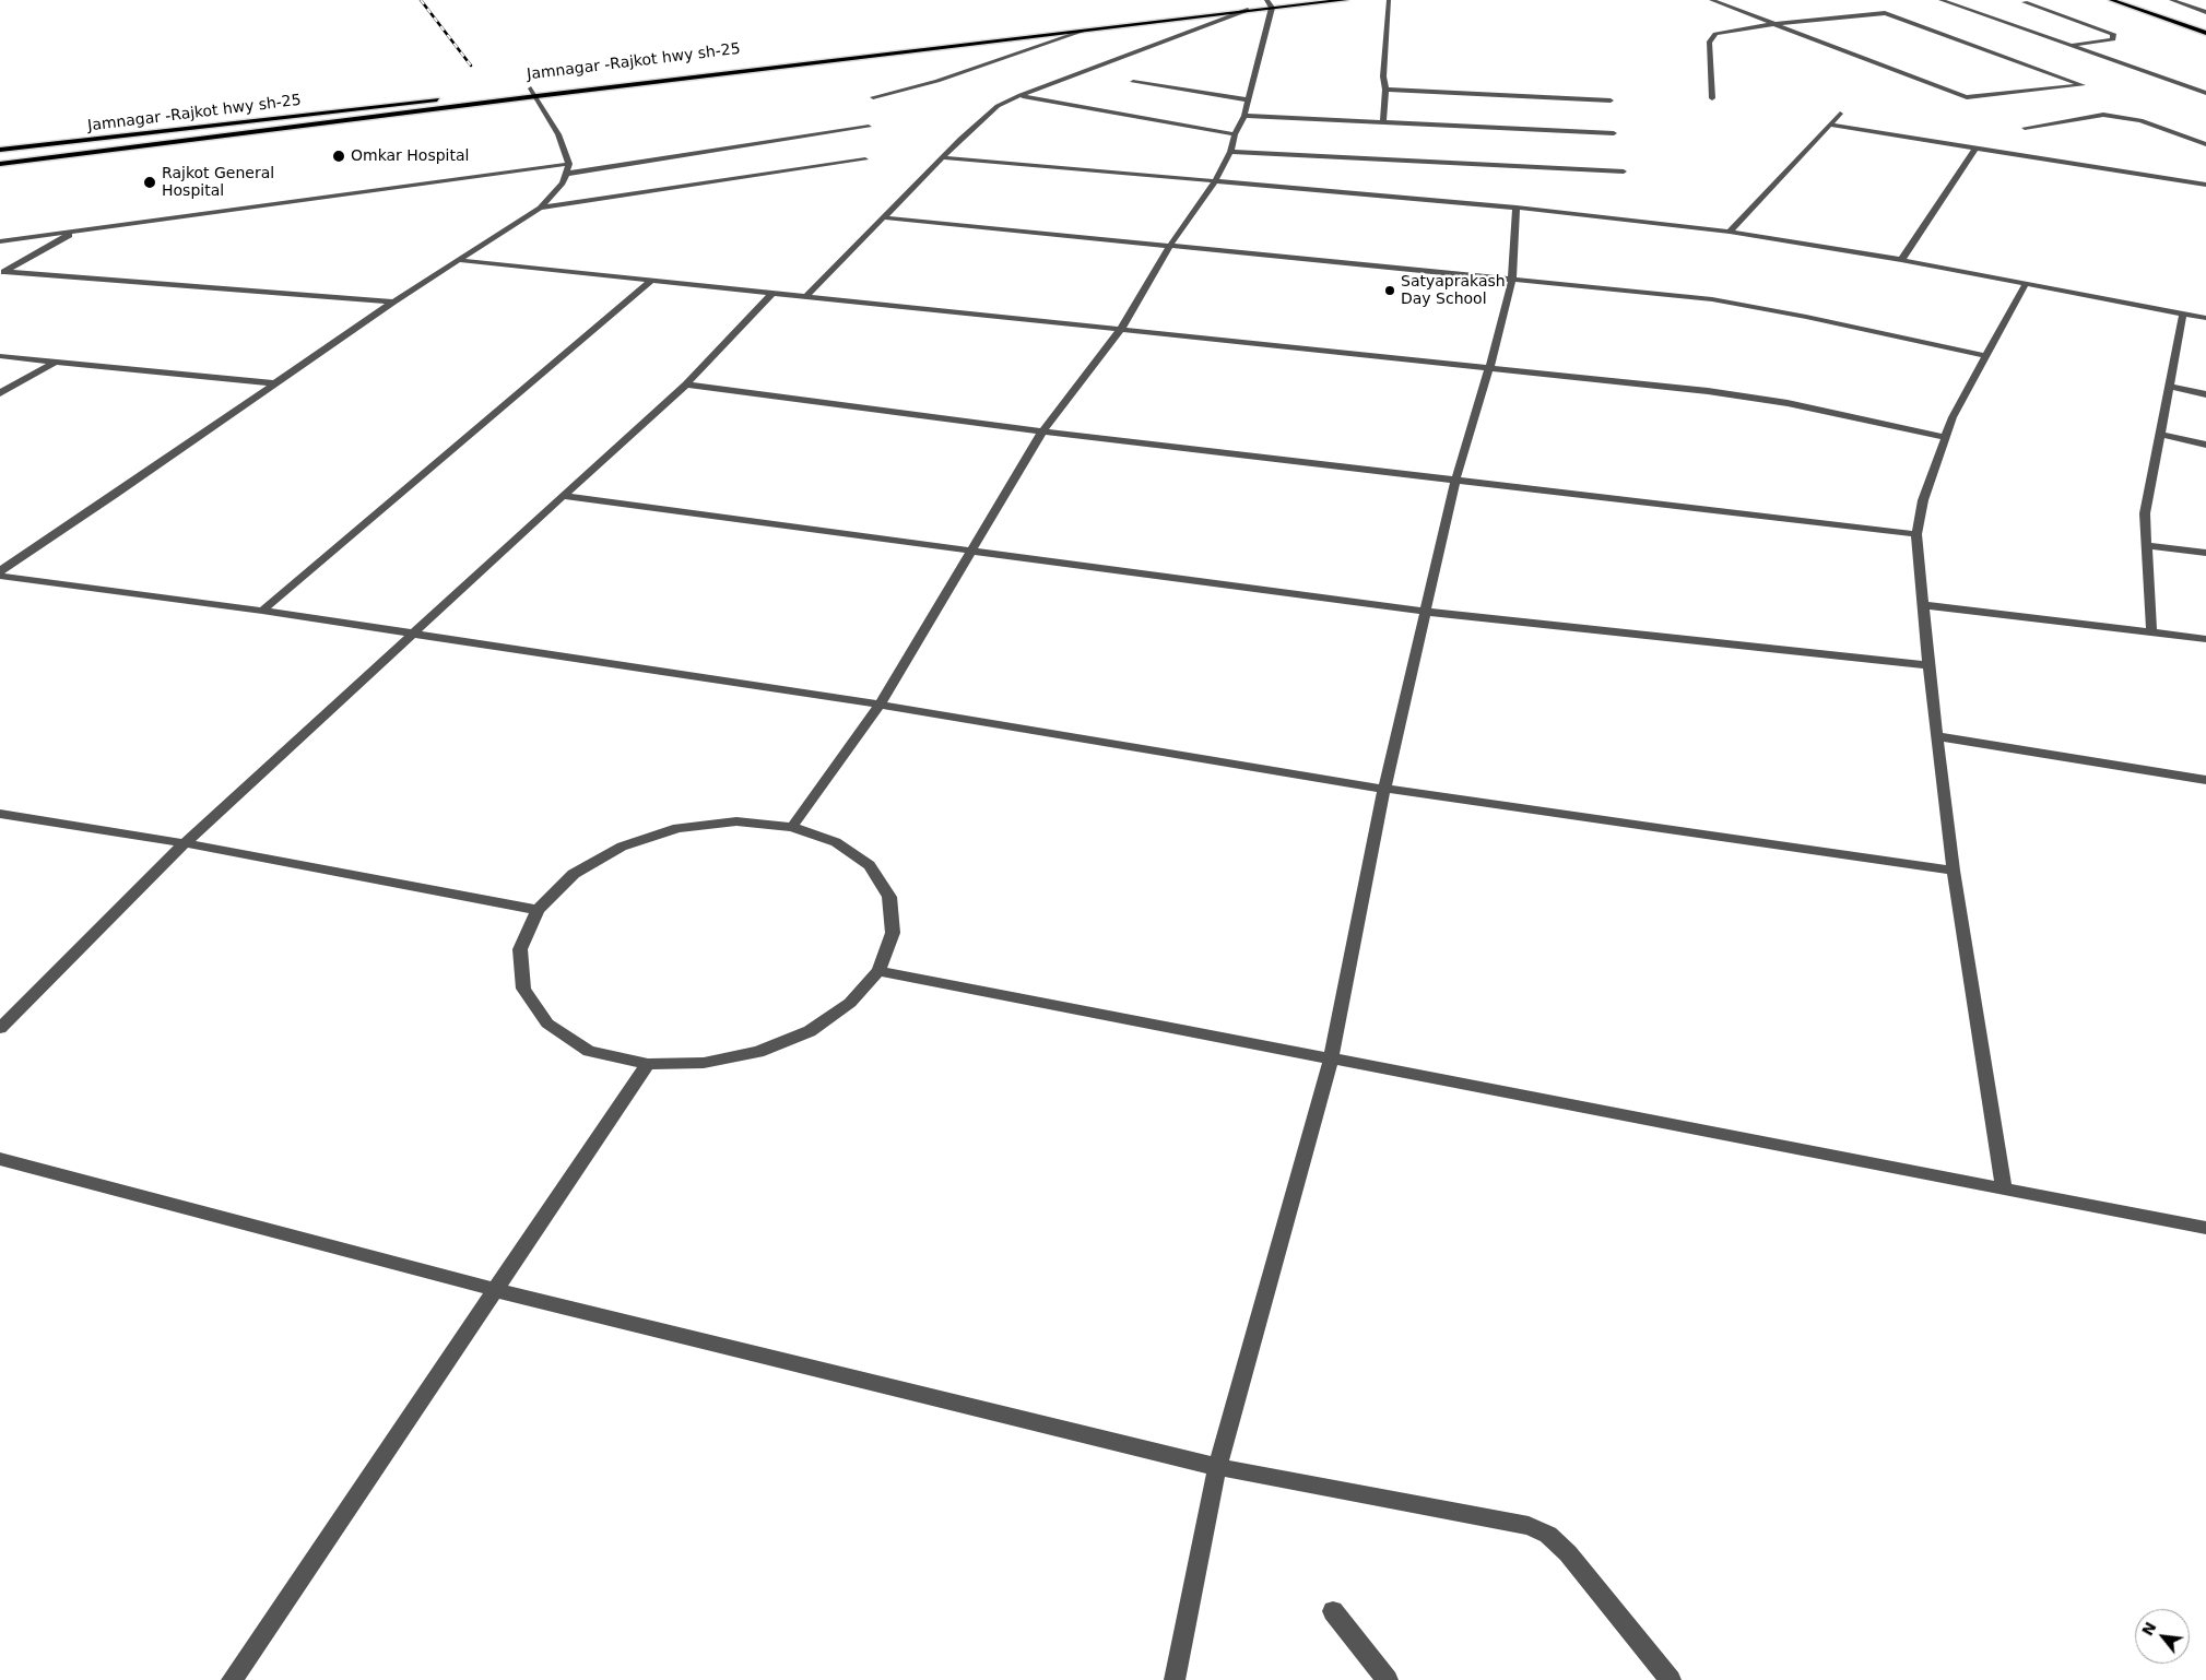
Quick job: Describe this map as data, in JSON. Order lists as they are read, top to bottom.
{
  "streets": {
    "main road": ["Jamnagar -Rajkot hwy sh-25"]
  },
  "places": ["Omkar Hospital", "Rajkot General Hospital", "Satyaprakash Day School"],
  "north": "top left"
}
